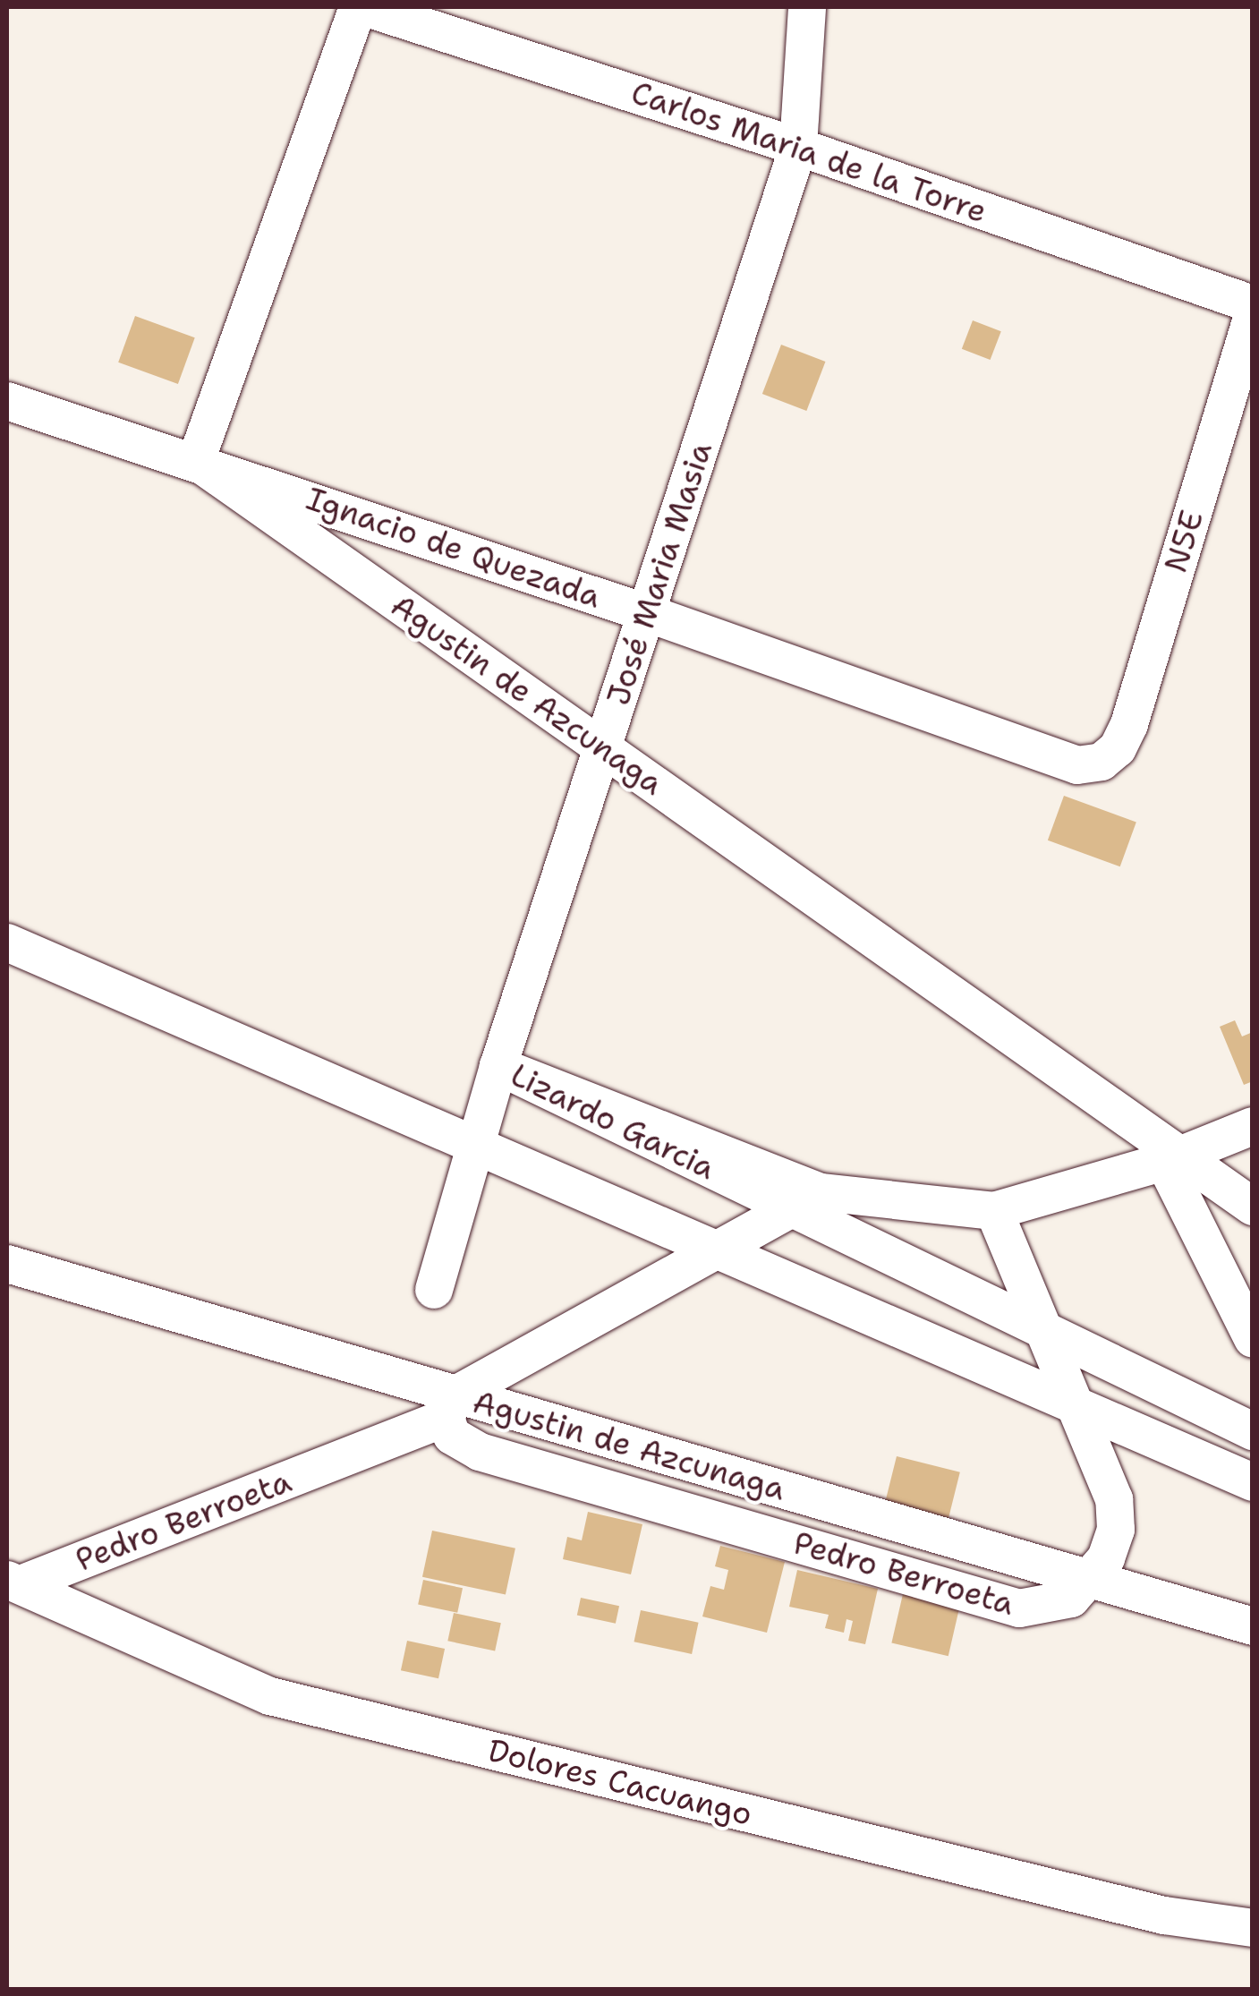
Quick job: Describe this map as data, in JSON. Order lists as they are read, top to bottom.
{
  "streets": {
    "street": [
      "Carlos Maria de la Torre",
      "N5E",
      "Ignacio de Quezada",
      "José Maria Masia",
      "Agustin de Azcunaga",
      "Lizardo Garcia",
      "Pedro Berroeta",
      "Dolores Cacuango"
    ]
  },
  "crossings": [
    ["Carlos Maria de la Torre", "José Maria Masia"],
    ["N5E", "Ignacio de Quezada"],
    ["Ignacio de Quezada", "José Maria Masia"],
    ["Ignacio de Quezada", "Agustin de Azcunaga"],
    ["José Maria Masia", "Agustin de Azcunaga"],
    ["José Maria Masia", "Lizardo Garcia"],
    ["Agustin de Azcunaga", "Lizardo Garcia"],
    ["Agustin de Azcunaga", "Pedro Berroeta"],
    ["Lizardo Garcia", "Pedro Berroeta"],
    ["Pedro Berroeta", "Dolores Cacuango"]
  ]
}
